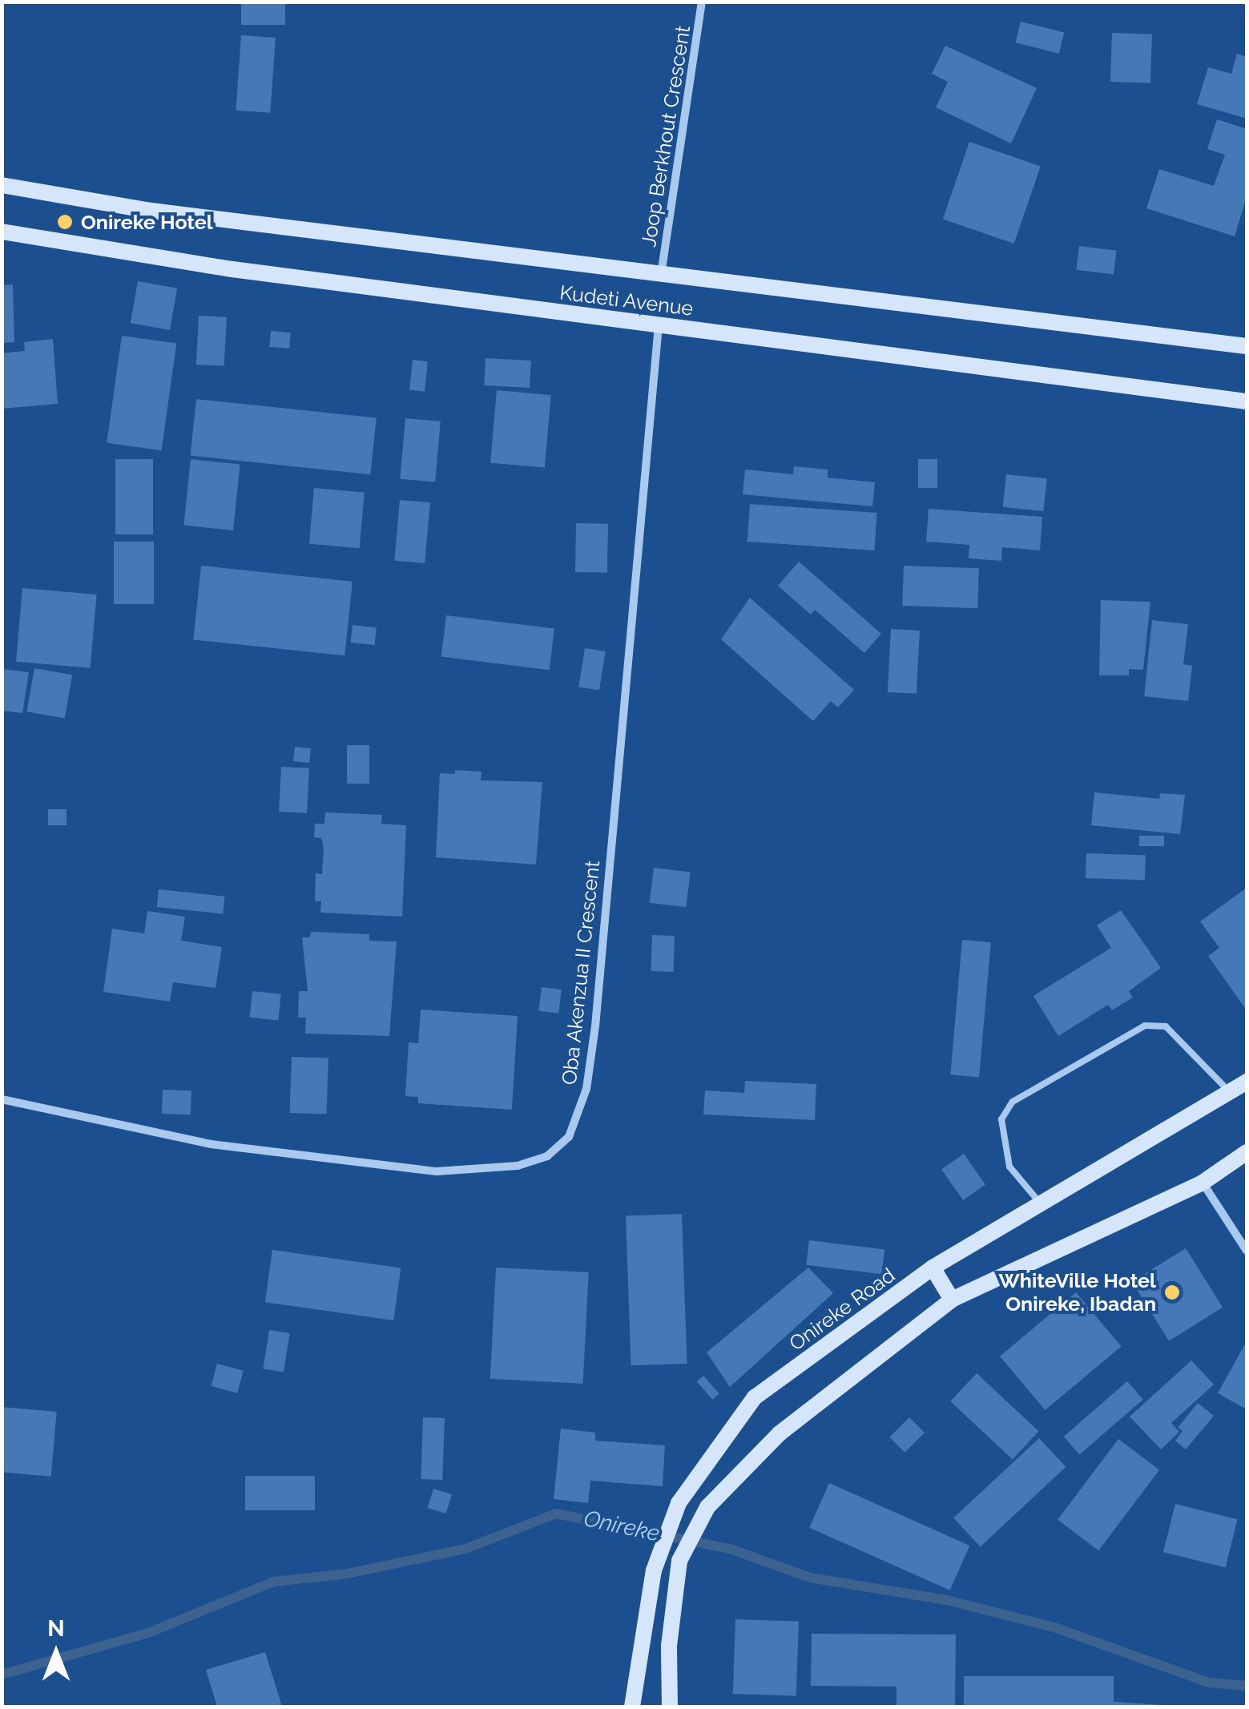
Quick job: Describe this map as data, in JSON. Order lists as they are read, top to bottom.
{
  "streets": {
    "main road": ["Kudeti Avenue", "Onireke Road"],
    "street": ["Joop Berkhout Crescent", "Oba Akenzua II Crescent"]
  },
  "crossings": [
    ["Joop Berkhout Crescent", "Kudeti Avenue"],
    ["Kudeti Avenue", "Oba Akenzua II Crescent"]
  ],
  "water": ["Onireke"],
  "places": ["Onireke Hotel", "WhiteVille Hotel Onireke, Ibadan"],
  "north": "top"
}
